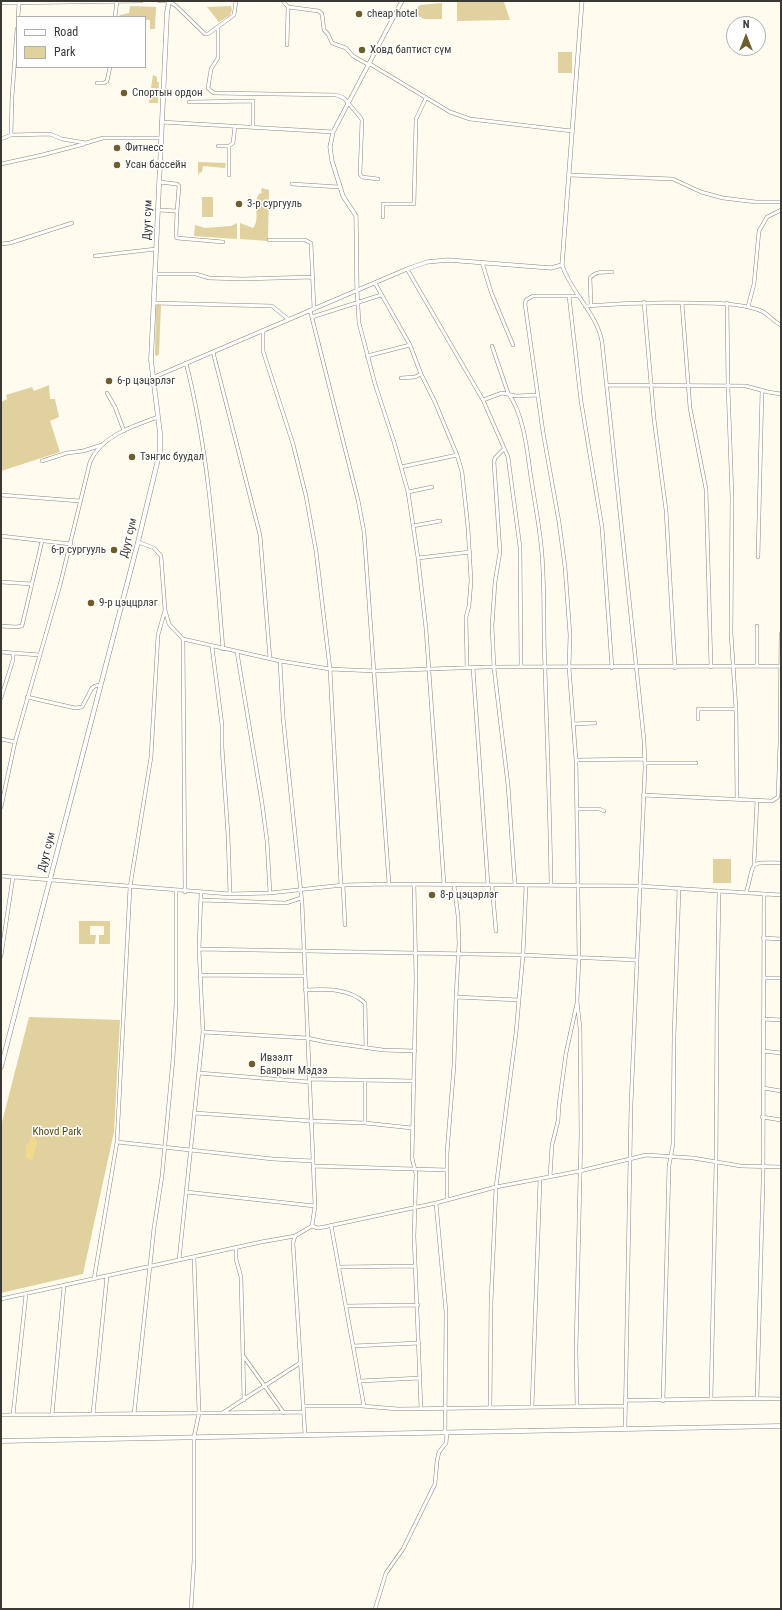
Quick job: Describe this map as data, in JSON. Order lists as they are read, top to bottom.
{
  "streets": {
    "main road": ["Дуут сум"]
  },
  "parks": ["Khovd Park"],
  "places": [
    "cheap hotel",
    "Ховд баптист сүм",
    "Спортын ордон",
    "Фитнесс",
    "Усан бассейн",
    "3-р сургууль",
    "6-р цэцэрлэг",
    "Тэнгис буудал",
    "6-р сургууль",
    "9-р цэццрлэг",
    "8-р цэцэрлэг",
    "Ивээлт Баярын Мэдээ"
  ],
  "legend": ["Road", "Park"],
  "north": "top"
}
